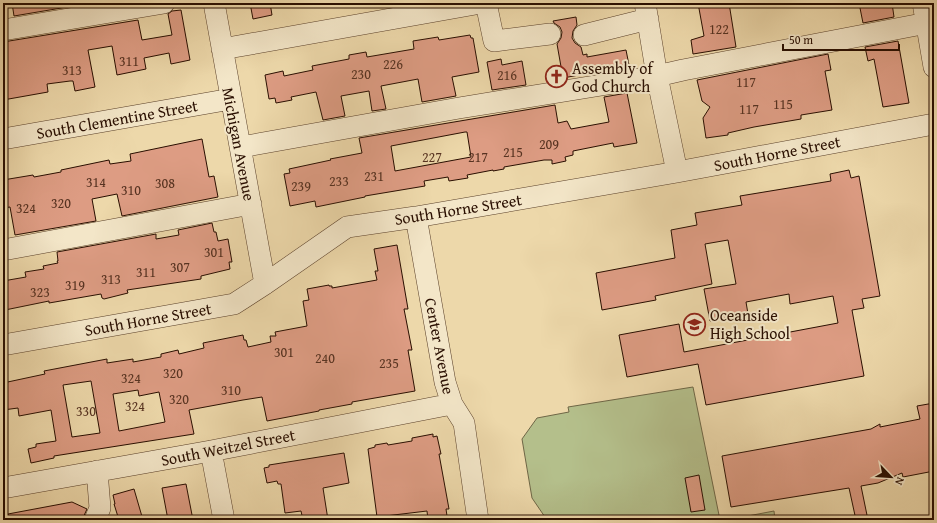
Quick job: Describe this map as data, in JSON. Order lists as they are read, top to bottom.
{
  "streets": {
    "street": [
      "South Clementine Street",
      "Michigan Avenue",
      "South Horne Street",
      "Center Avenue",
      "South Weitzel Street"
    ]
  },
  "crossings": [
    ["South Clementine Street", "Michigan Avenue"],
    ["Michigan Avenue", "South Horne Street"],
    ["South Horne Street", "Center Avenue"],
    ["Center Avenue", "South Weitzel Street"]
  ],
  "places": {
    "church": ["Assembly of God Church"],
    "school or university": ["Oceanside High School"]
  },
  "house_numbers": [
    "122",
    "311",
    "226",
    "313",
    "230",
    "216",
    "117",
    "115",
    "117",
    "209",
    "215",
    "227",
    "217",
    "231",
    "233",
    "314",
    "308",
    "239",
    "310",
    "320",
    "324",
    "301",
    "307",
    "311",
    "313",
    "319",
    "323",
    "301",
    "240",
    "235",
    "320",
    "324",
    "310",
    "320",
    "324",
    "330"
  ],
  "scale_bar": "50 m",
  "north": "bottom right"
}
